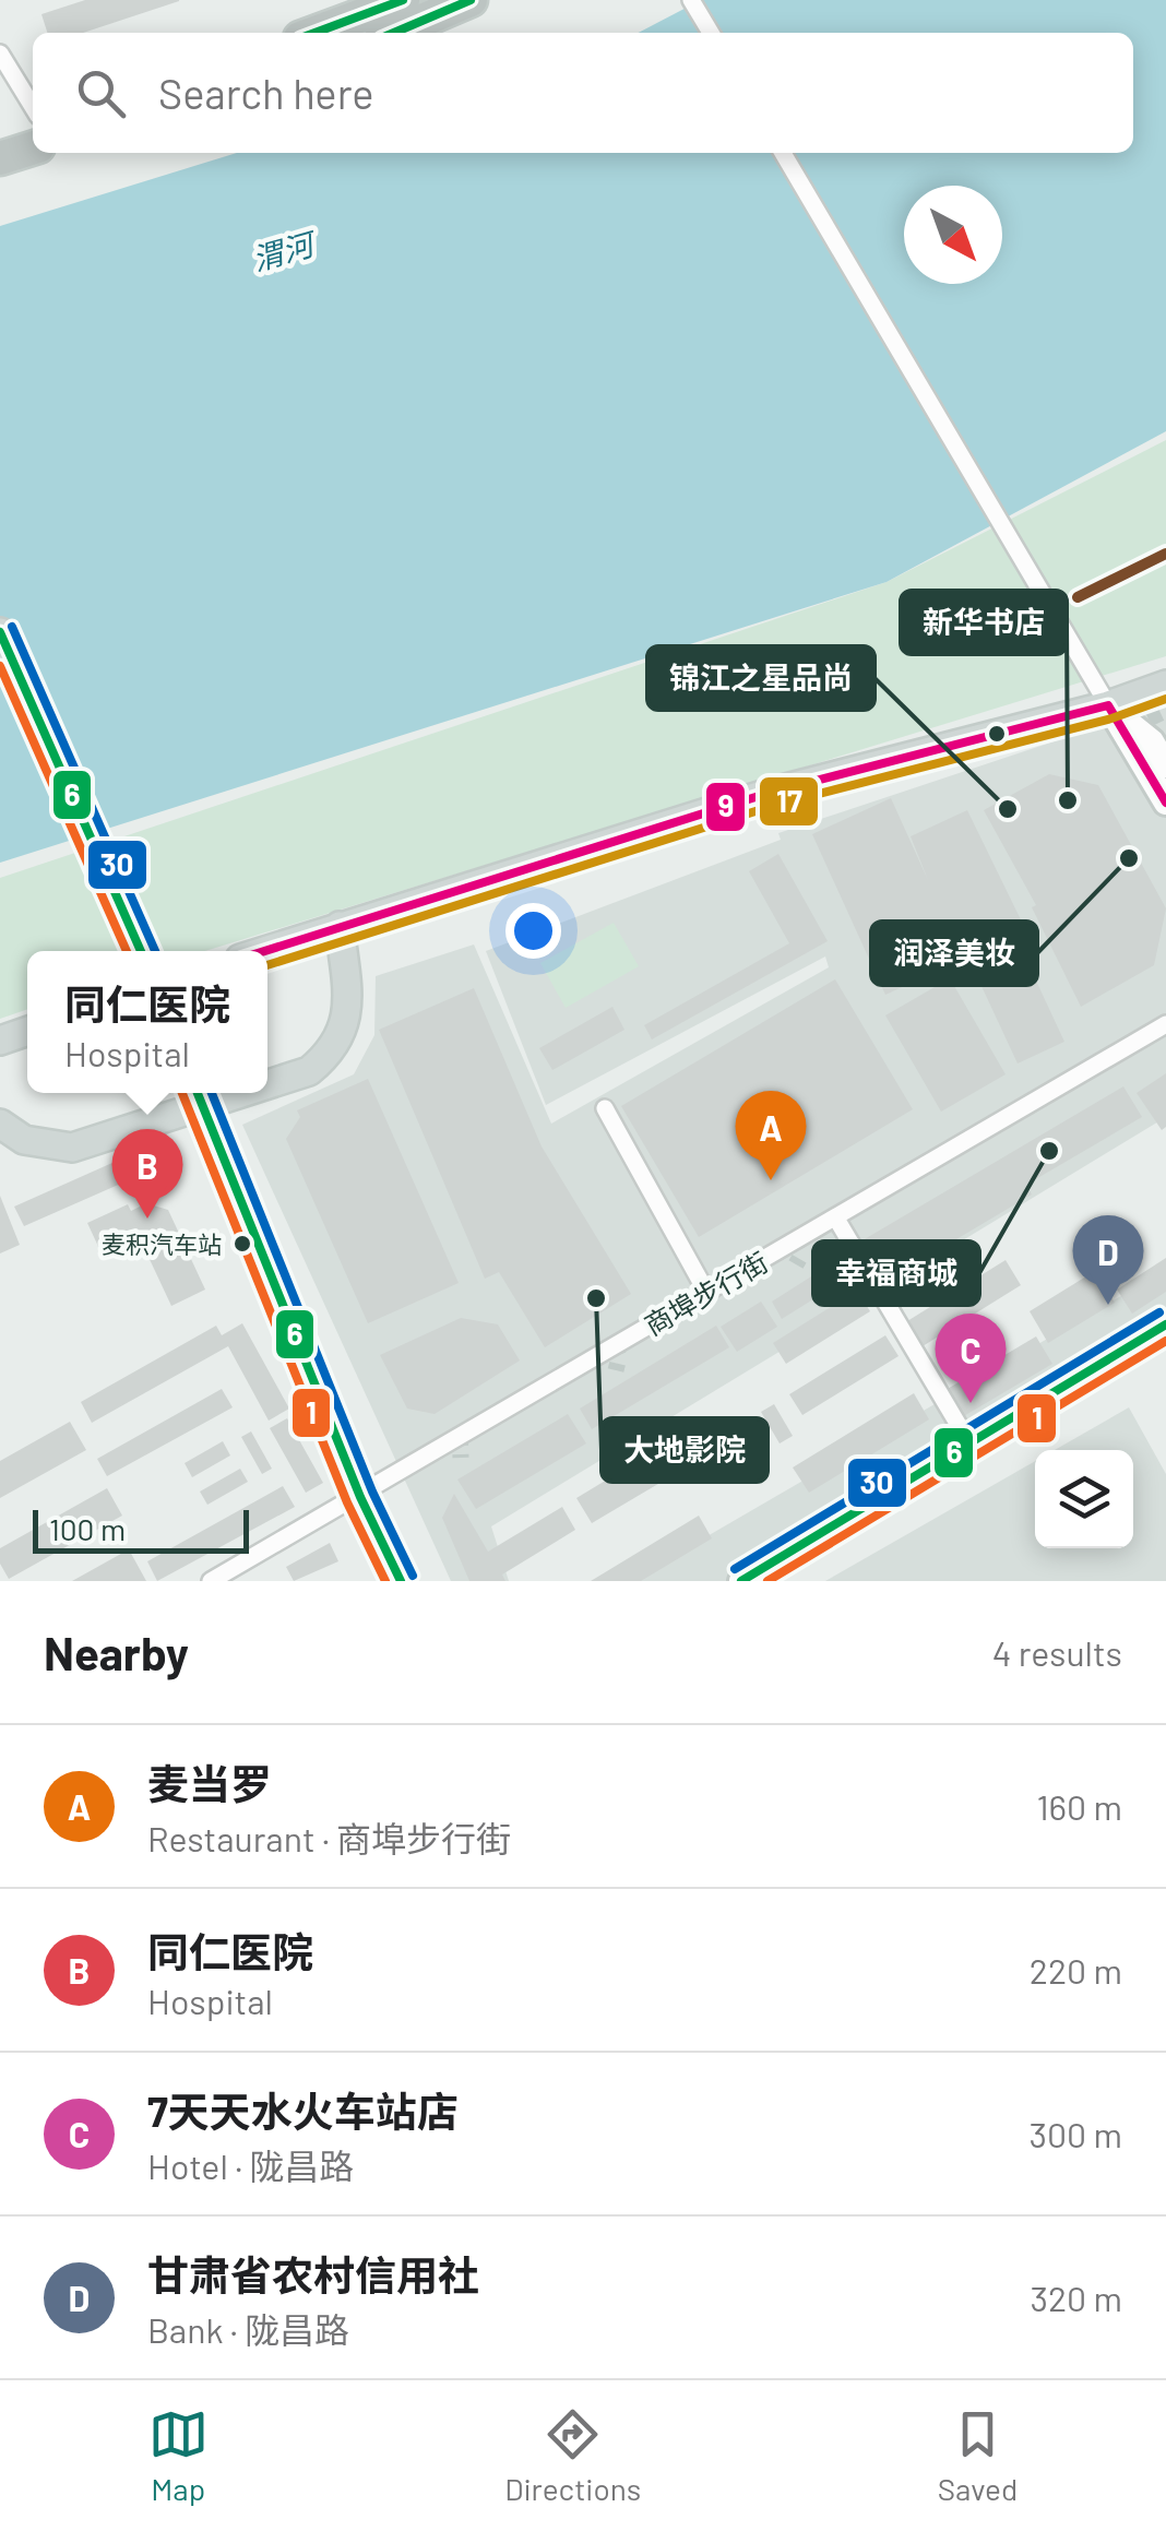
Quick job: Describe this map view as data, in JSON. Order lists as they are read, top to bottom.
{
  "streets": {
    "street": ["商埠步行街"]
  },
  "water": ["渭河"],
  "places": [
    "新华书店",
    "锦江之星品尚",
    "润泽美妆",
    "幸福商城",
    "麦积汽车站",
    "大地影院"
  ],
  "lines": [
    "transit line 6",
    "transit line 1",
    "transit line 30",
    "transit line 17",
    "transit line 9"
  ],
  "scale_bar": "100 m",
  "north": "bottom right",
  "page": {
    "search": "Search here",
    "popup": ["同仁医院", "Hospital"],
    "pins": [
      "A",
      "B",
      "D",
      "C"
    ],
    "scale": "100 m",
    "heading": ["Nearby", "4 results"],
    "list": [
      {
        "mark": "A",
        "name": "麦当罗",
        "note": "Restaurant · 商埠步行街",
        "value": "160 m"
      },
      {
        "mark": "B",
        "name": "同仁医院",
        "note": "Hospital",
        "value": "220 m"
      },
      {
        "mark": "C",
        "name": "7天天水火车站店",
        "note": "Hotel · 陇昌路",
        "value": "300 m"
      },
      {
        "mark": "D",
        "name": "甘肃省农村信用社",
        "note": "Bank · 陇昌路",
        "value": "320 m"
      }
    ],
    "nav": ["Map", "Directions", "Saved"]
  }
}
